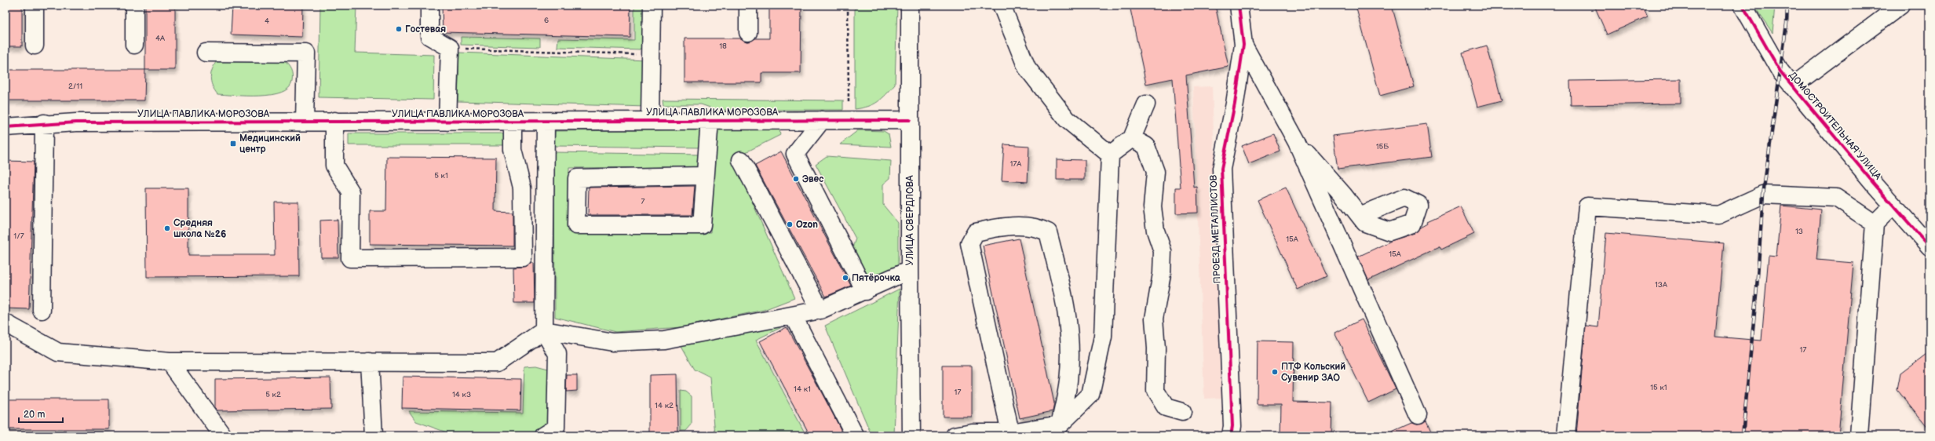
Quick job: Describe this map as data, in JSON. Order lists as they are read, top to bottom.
{
  "streets": {
    "street": [
      "УЛИЦА ПАВЛИКА МОРОЗОВА",
      "ДОМОСТРОИТЕЛЬНАЯ УЛИЦА",
      "УЛИЦА СВЕРДЛОВА",
      "ПРОЕЗД МЕТАЛЛИСТОВ"
    ]
  },
  "crossings": [
    ["УЛИЦА ПАВЛИКА МОРОЗОВА", "УЛИЦА СВЕРДЛОВА"]
  ],
  "places": {
    "other": [
      "Гостевая",
      "Эвес",
      "Ozon",
      "Средняя школа №26",
      "Пятёрочка",
      "ПТФ Кольский Сувенир ЗАО"
    ],
    "transit": ["Медицинский центр"]
  },
  "house_numbers": [
    "6",
    "4",
    "4А",
    "18",
    "2/11",
    "15Б",
    "17А",
    "5 к1",
    "7",
    "13",
    "1/7",
    "15А",
    "15А",
    "13А",
    "17",
    "15 к1",
    "14 к1",
    "17",
    "5 к2",
    "14 к3",
    "14 к2"
  ],
  "scale_bar": "20 m"
}
